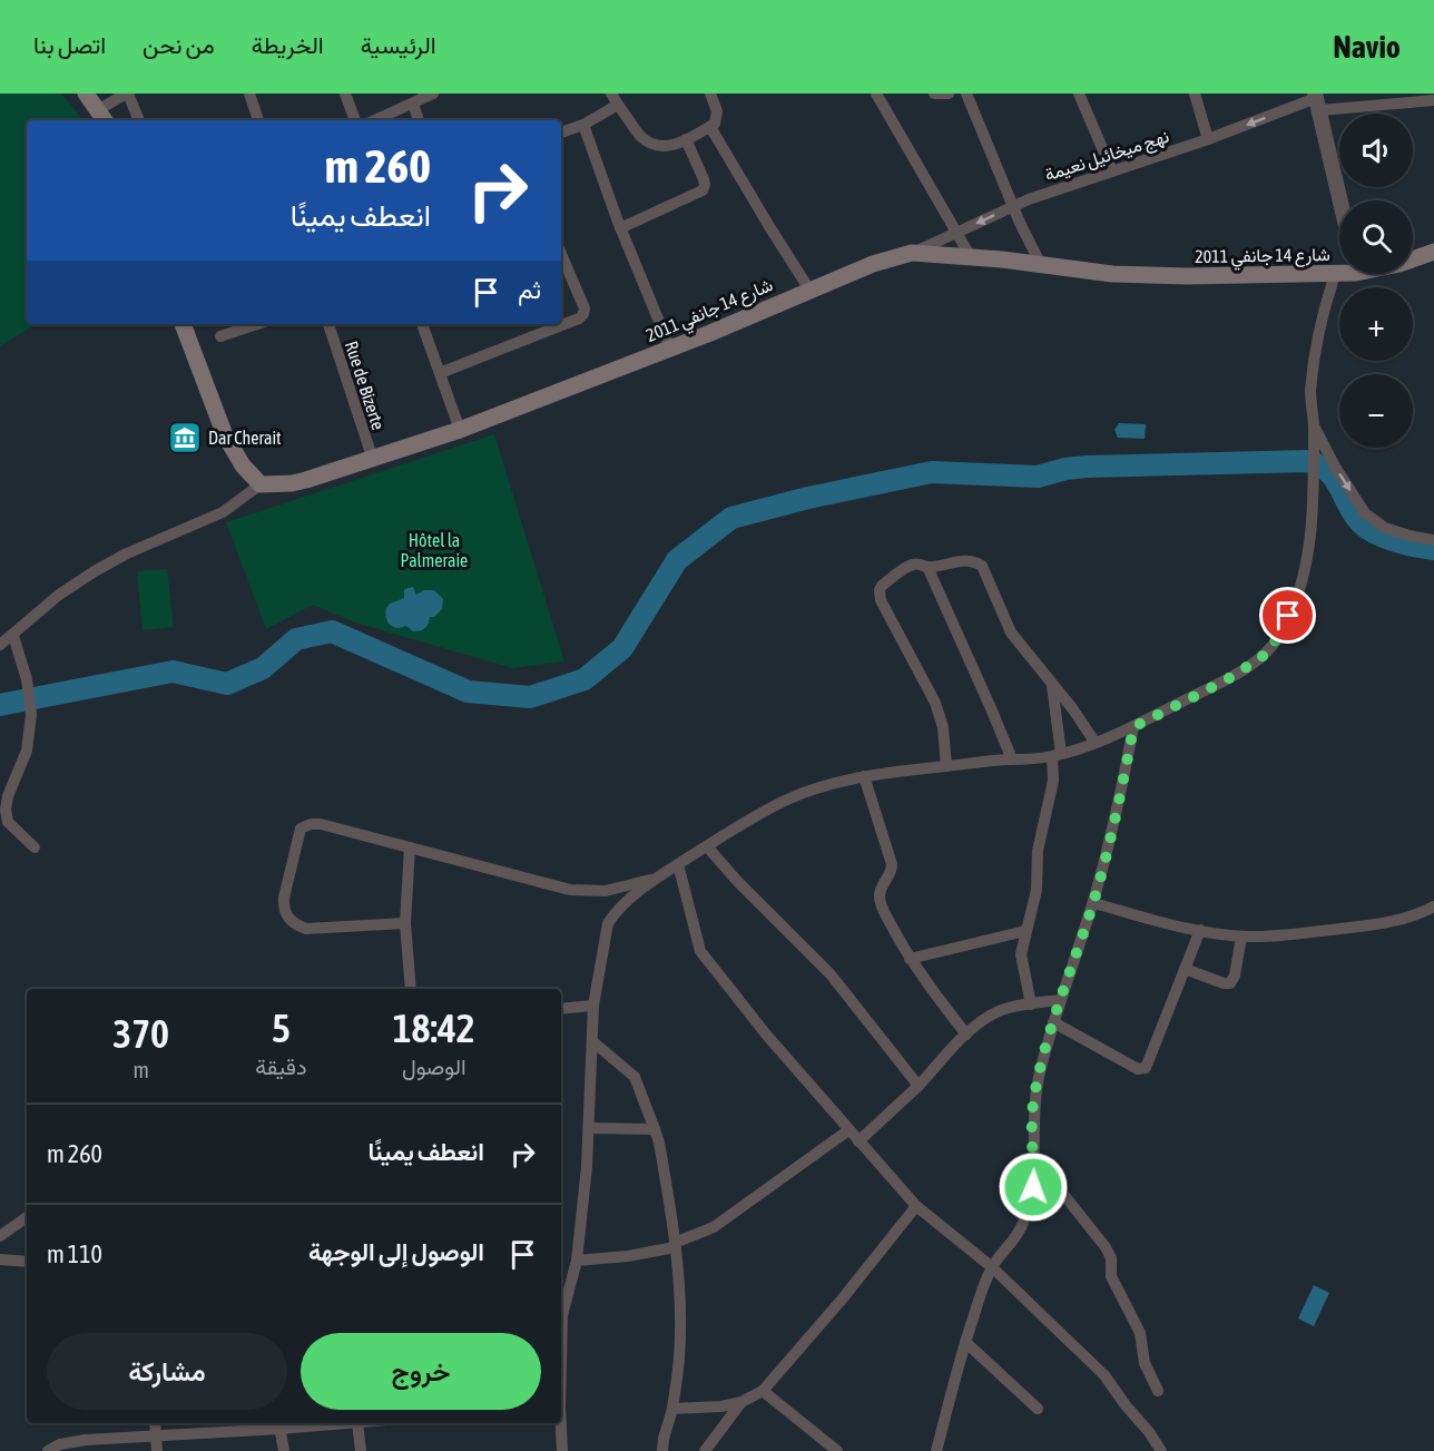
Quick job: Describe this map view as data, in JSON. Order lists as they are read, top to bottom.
{
  "streets": {
    "main road": ["شارع 14 جانفي 2011"],
    "street": ["نهج ميخائيل نعيمة", "Rue de Bizerte"]
  },
  "crossings": [
    ["نهج ميخائيل نعيمة", "شارع 14 جانفي 2011"],
    ["شارع 14 جانفي 2011", "Rue de Bizerte"]
  ],
  "parks": ["Hôtel la Palmeraie"],
  "places": {
    "museum": ["Dar Cherait"]
  },
  "page": {
    "header": "Navio",
    "nav": [
      "الرئيسية",
      "الخريطة",
      "من نحن",
      "اتصل بنا"
    ],
    "map_buttons": ["+", "−"],
    "turn": ["260 m", "انعطف يمينًا"],
    "then": "ثم",
    "eta": [
      "18:42",
      "الوصول",
      "5",
      "دقيقة",
      "370",
      "m"
    ],
    "list": [
      {
        "name": "انعطف يمينًا",
        "value": "260 m"
      },
      {
        "name": "الوصول إلى الوجهة",
        "value": "110 m"
      }
    ],
    "buttons": ["خروج", "مشاركة"]
  }
}
